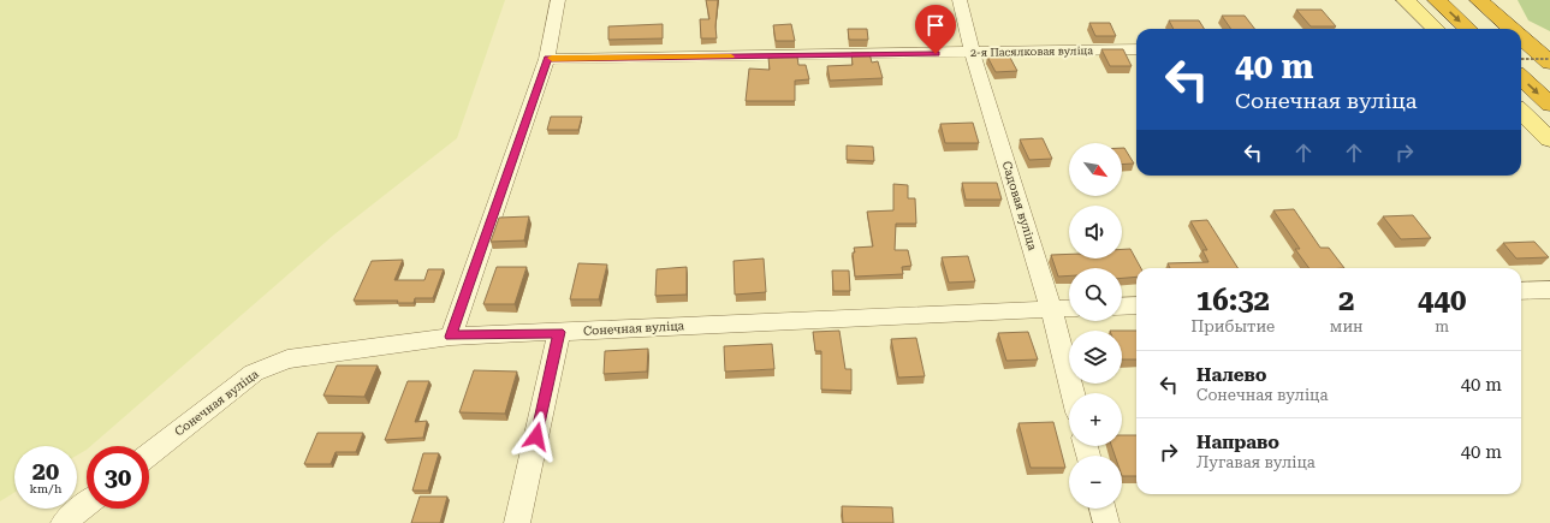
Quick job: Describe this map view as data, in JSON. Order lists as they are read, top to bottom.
{
  "streets": {
    "street": ["2-я Пасялковая вуліца", "Садовая вуліца", "Сонечная вуліца"]
  },
  "crossings": [
    ["2-я Пасялковая вуліца", "Садовая вуліца"],
    ["Садовая вуліца", "Сонечная вуліца"]
  ],
  "north": "bottom right",
  "page": {
    "turn": ["40 m", "Сонечная вуліца"],
    "map_buttons": ["+", "−"],
    "eta": [
      "16:32",
      "Прибытие",
      "2",
      "мин",
      "440",
      "m"
    ],
    "list": [
      {
        "name": "Налево",
        "note": "Сонечная вуліца",
        "value": "40 m"
      },
      {
        "name": "Направо",
        "note": "Лугавая вуліца",
        "value": "40 m"
      }
    ],
    "speed": "20 km/h",
    "limit": "30"
  }
}
